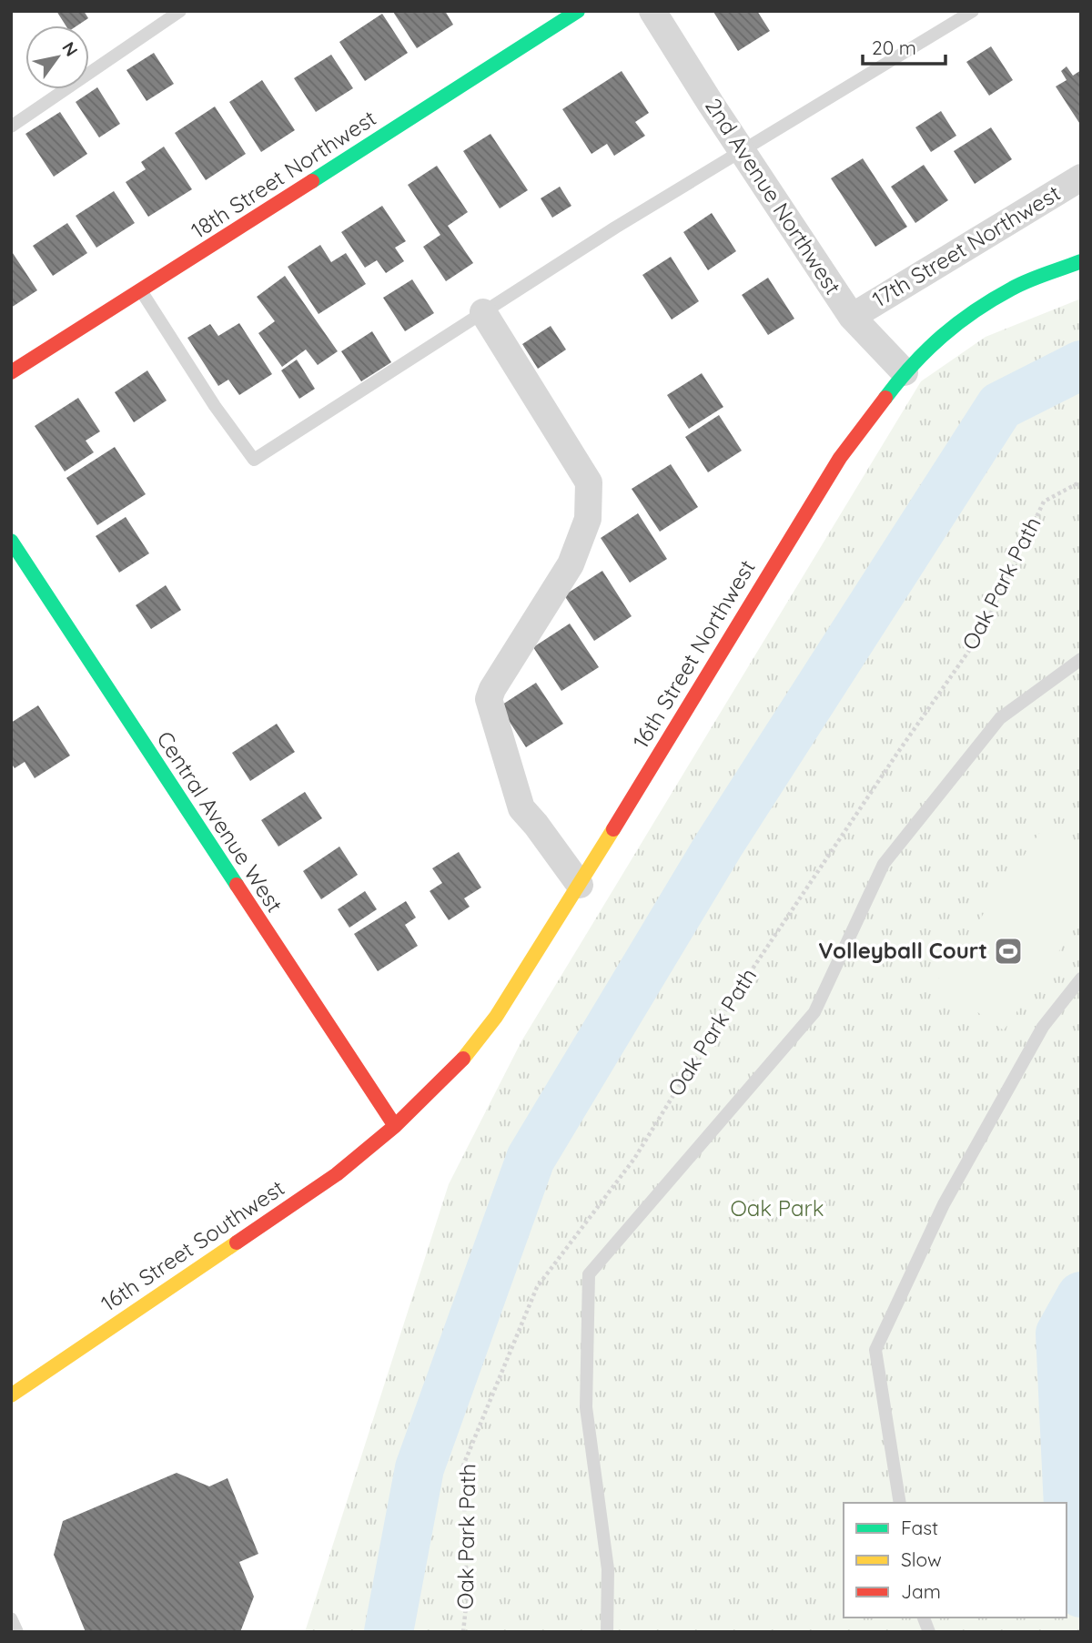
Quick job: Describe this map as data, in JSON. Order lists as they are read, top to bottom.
{
  "streets": {
    "street": [
      "18th Street Northwest",
      "2nd Avenue Northwest",
      "17th Street Northwest",
      "16th Street Northwest",
      "Central Avenue West",
      "16th Street Southwest"
    ],
    "path": ["Oak Park Path"]
  },
  "crossings": [
    ["2nd Avenue Northwest", "17th Street Northwest"],
    ["2nd Avenue Northwest", "16th Street Northwest"],
    ["16th Street Northwest", "Central Avenue West"],
    ["16th Street Northwest", "16th Street Southwest"],
    ["Central Avenue West", "16th Street Southwest"]
  ],
  "parks": ["Oak Park"],
  "places": {
    "sports": ["Volleyball Court"]
  },
  "legend": ["Fast", "Slow", "Jam"],
  "scale_bar": "20 m",
  "north": "top right"
}
